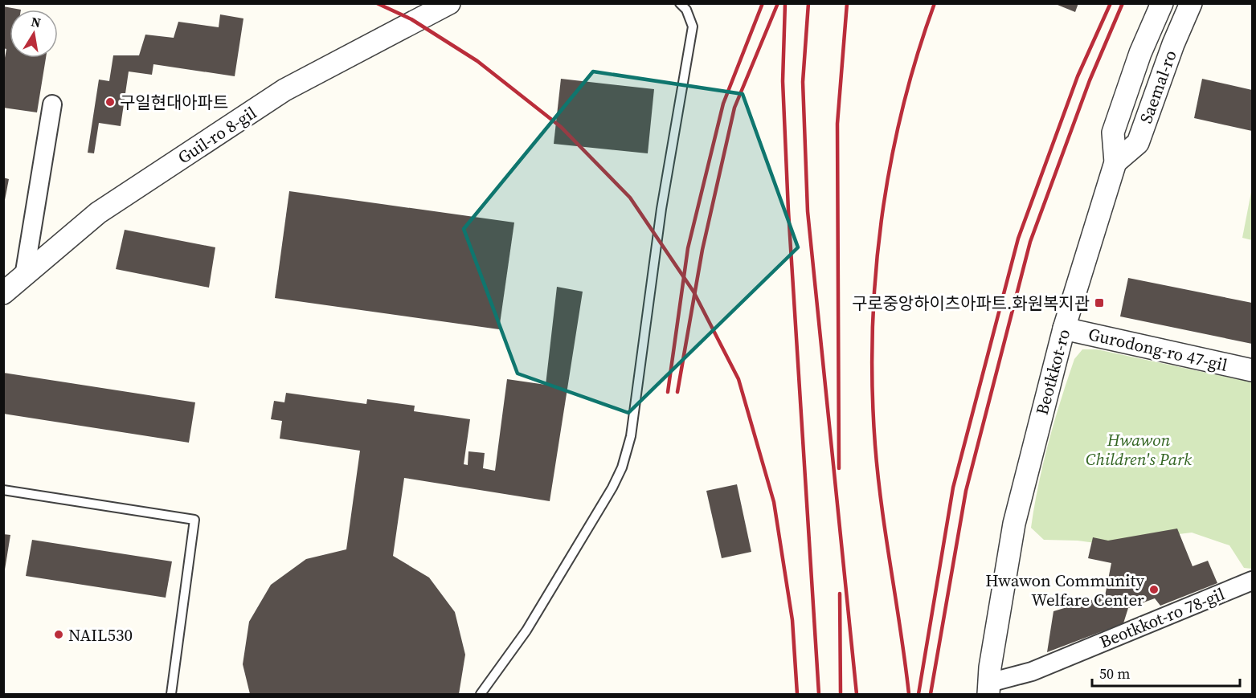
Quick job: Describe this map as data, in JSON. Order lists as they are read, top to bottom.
{
  "streets": {
    "street": [
      "Saemal-ro",
      "Guil-ro 8-gil",
      "Gurodong-ro 47-gil",
      "Beotkkot-ro",
      "Beotkkot-ro 78-gil"
    ]
  },
  "crossings": [
    ["Saemal-ro", "Beotkkot-ro"],
    ["Gurodong-ro 47-gil", "Beotkkot-ro"],
    ["Beotkkot-ro", "Beotkkot-ro 78-gil"]
  ],
  "parks": ["Hwawon Children's Park"],
  "places": {
    "other": ["구일현대아파트", "Hwawon Community Welfare Center", "NAIL530"],
    "transit": ["구로중앙하이츠아파트.화원복지관"]
  },
  "scale_bar": "50 m",
  "north": "top"
}
